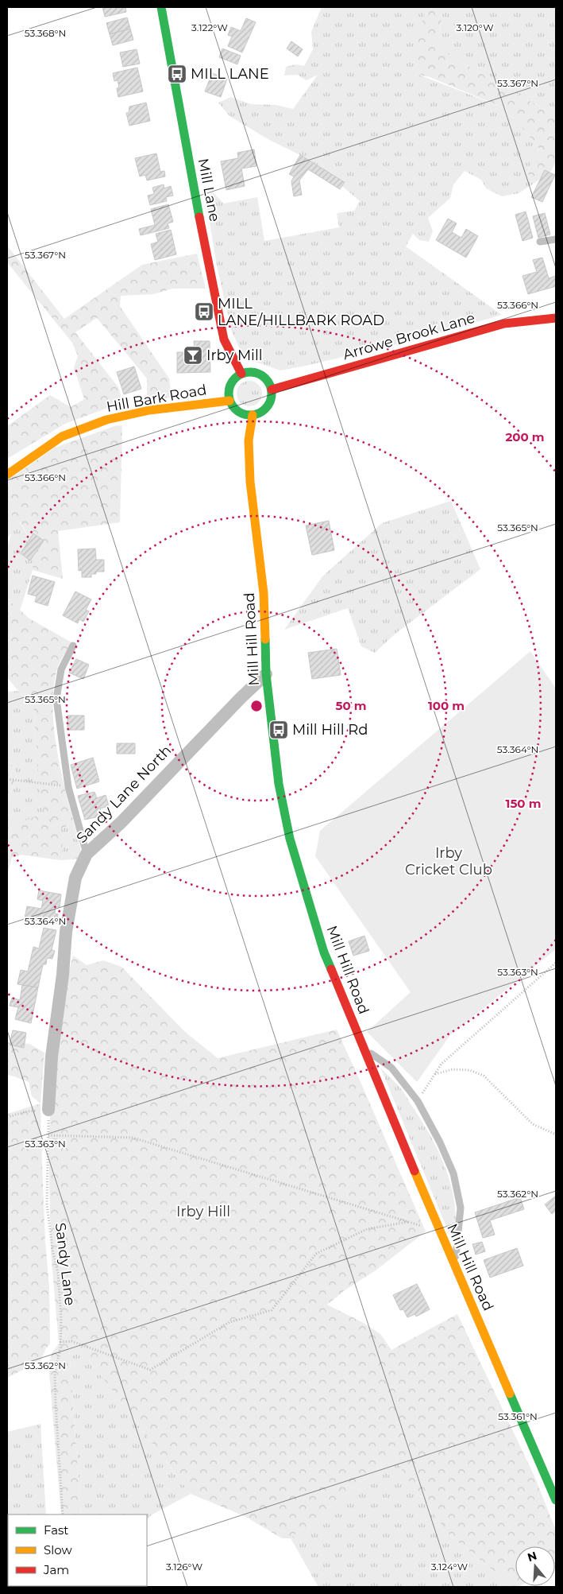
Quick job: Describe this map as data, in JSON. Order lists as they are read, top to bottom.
{
  "streets": {
    "street": [
      "Mill Lane",
      "Arrowe Brook Lane",
      "Hill Bark Road",
      "Mill Hill Road",
      "Sandy Lane North"
    ],
    "path": ["Sandy Lane"]
  },
  "crossings": [
    ["Mill Lane", "Arrowe Brook Lane"],
    ["Mill Lane", "Hill Bark Road"],
    ["Mill Lane", "Mill Hill Road"],
    ["Arrowe Brook Lane", "Hill Bark Road"],
    ["Arrowe Brook Lane", "Mill Hill Road"],
    ["Hill Bark Road", "Mill Hill Road"],
    ["Mill Hill Road", "Sandy Lane North"],
    ["Sandy Lane North", "Sandy Lane"]
  ],
  "parks": ["Irby Cricket Club", "Irby Hill"],
  "places": {
    "bus stop": ["MILL LANE", "MILL LANE/HILLBARK ROAD", "Mill Hill Rd"],
    "bar": ["Irby Mill"]
  },
  "legend": ["Fast", "Slow", "Jam"],
  "north": "top",
  "coordinates": [
    "3.122°W",
    "3.120°W",
    "53.368°N",
    "53.367°N",
    "53.366°N",
    "53.365°N",
    "53.364°N",
    "53.363°N",
    "53.362°N",
    "53.361°N",
    "3.126°W",
    "3.124°W"
  ],
  "rings": [
    "200 m",
    "50 m",
    "100 m",
    "150 m"
  ]
}
